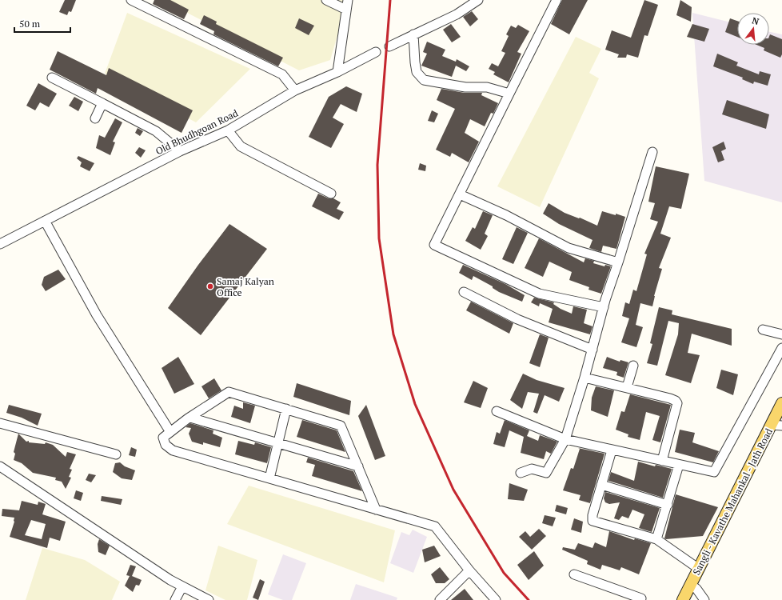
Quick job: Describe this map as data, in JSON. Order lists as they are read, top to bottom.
{
  "streets": {
    "main road": ["Sangli - Kavathe Mahankal - Jath Road"],
    "street": ["Old Bhudhgoan Road"]
  },
  "places": ["Samaj Kalyan Office"],
  "scale_bar": "50 m",
  "north": "top"
}
